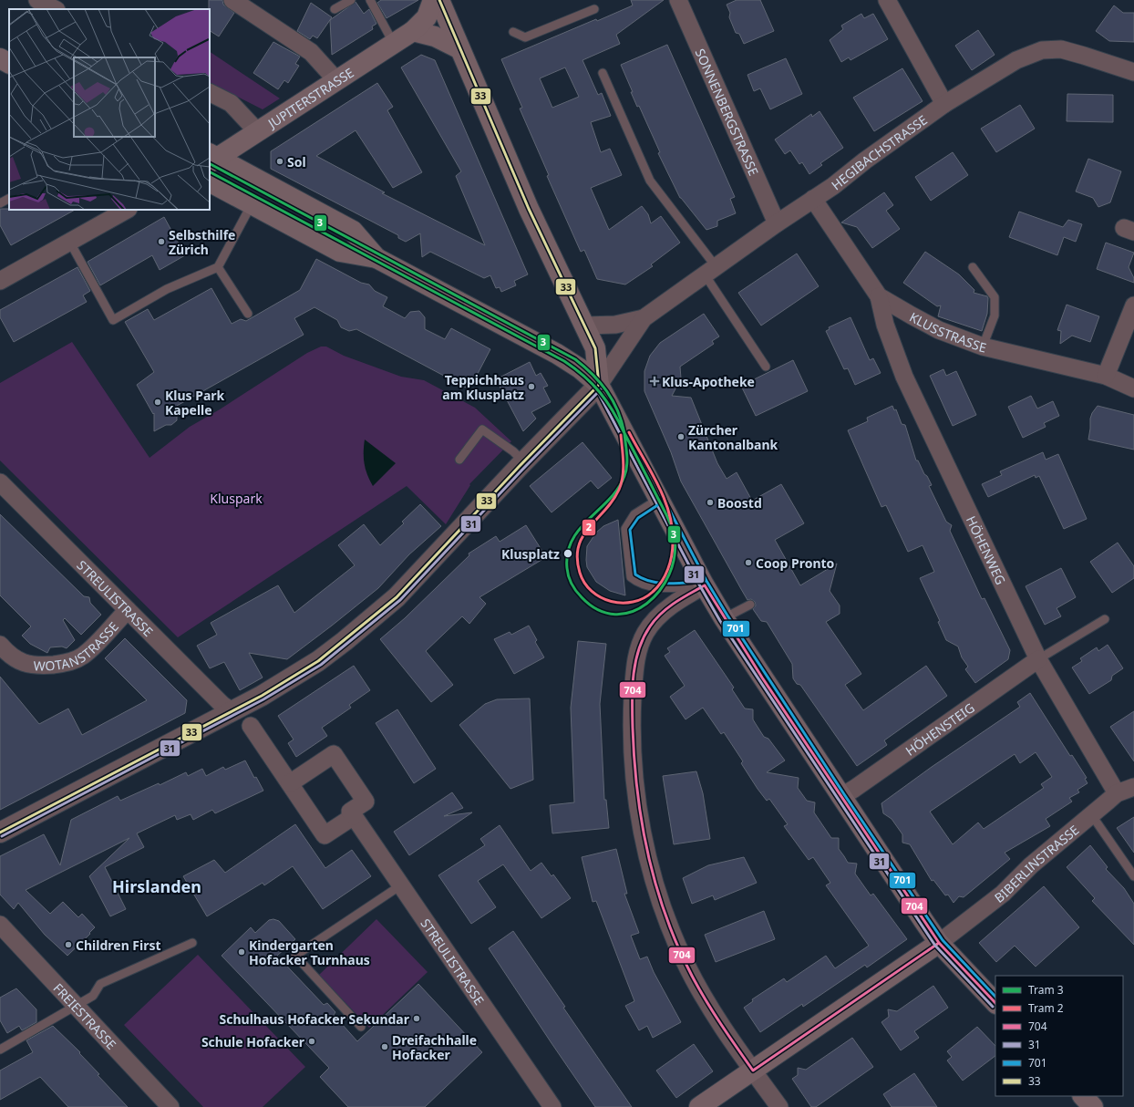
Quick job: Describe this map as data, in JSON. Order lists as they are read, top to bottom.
{
  "streets": {
    "main road": ["JUPITERSTRASSE"],
    "street": [
      "SONNENBERGSTRASSE",
      "HEGIBACHSTRASSE",
      "KLUSSTRASSE",
      "HÖHENWEG",
      "STREULISTRASSE",
      "WOTANSTRASSE",
      "HÖHENSTEIG",
      "BIBERLINSTRASSE",
      "FREIESTRASSE"
    ]
  },
  "crossings": [
    ["SONNENBERGSTRASSE", "HEGIBACHSTRASSE"],
    ["HEGIBACHSTRASSE", "KLUSSTRASSE"],
    ["HEGIBACHSTRASSE", "STREULISTRASSE"],
    ["KLUSSTRASSE", "HÖHENWEG"],
    ["HÖHENWEG", "HÖHENSTEIG"],
    ["HÖHENWEG", "BIBERLINSTRASSE"],
    ["STREULISTRASSE", "WOTANSTRASSE"]
  ],
  "districts": ["Hirslanden"],
  "parks": ["Kluspark"],
  "places": {
    "other": [
      "Sol",
      "Selbsthilfe Zürich",
      "Teppichhaus am Klusplatz",
      "Klus Park Kapelle",
      "Zürcher Kantonalbank",
      "Boostd",
      "Klusplatz",
      "Coop Pronto",
      "Children First",
      "Kindergarten Hofacker Turnhaus",
      "Schulhaus Hofacker Sekundar",
      "Schule Hofacker",
      "Dreifachhalle Hofacker"
    ],
    "health": ["Klus-Apotheke"]
  },
  "lines": [
    "transit line 33",
    "tram line 3",
    "transit line 31",
    "tram line 2",
    "transit line 701",
    "transit line 704"
  ],
  "legend": [
    "Tram 3",
    "Tram 2",
    "704",
    "31",
    "701",
    "33"
  ]
}
